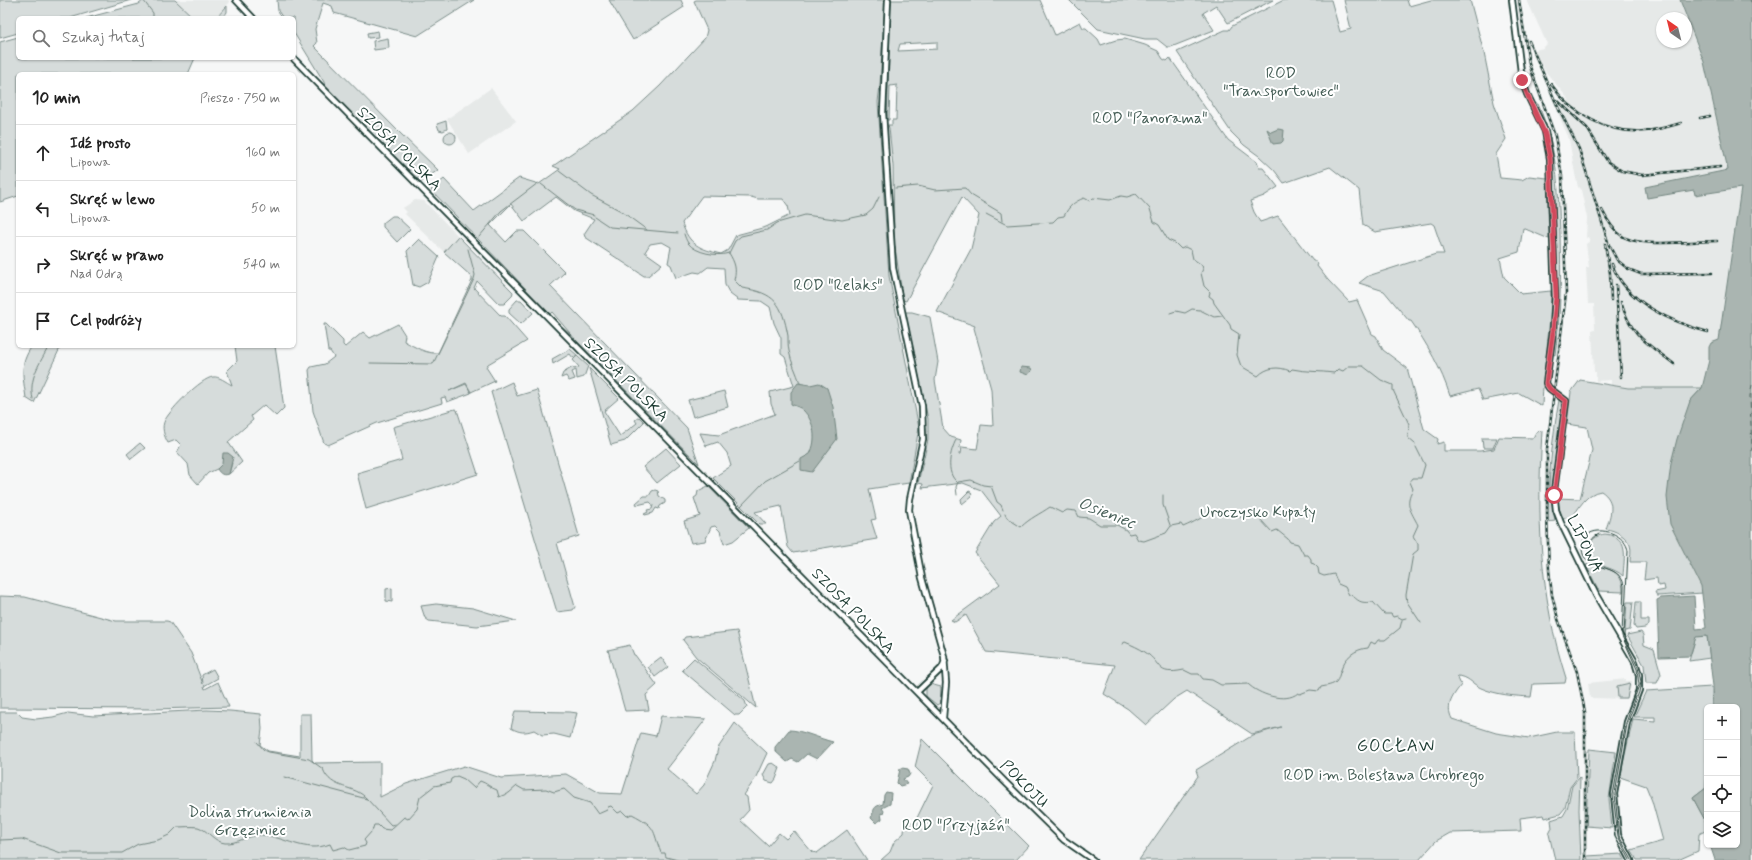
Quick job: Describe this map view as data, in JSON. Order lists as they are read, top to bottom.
{
  "streets": {
    "street": ["SZOSA POLSKA", "LIPOWA", "POKOJU"]
  },
  "crossings": [
    ["SZOSA POLSKA", "POKOJU"]
  ],
  "districts": ["GOCŁAW"],
  "water": ["Osieniec"],
  "parks": [
    "ROD \"Transportowiec\"",
    "ROD \"Panorama\"",
    "ROD \"Relaks\"",
    "Uroczysko Kupały",
    "ROD im. Bolesława Chrobrego",
    "Dolina strumienia Grzęziniec",
    "ROD \"Przyjaźń\""
  ],
  "north": "top left",
  "page": {
    "search": "Szukaj tutaj",
    "heading": ["10 min", "Pieszo · 750 m"],
    "list": [
      ["Idź prosto", "Lipowa", "160 m"],
      ["Skręć w lewo", "Lipowa", "50 m"],
      ["Skręć w prawo", "Nad Odrą", "540 m"],
      "Cel podróży"
    ],
    "map_buttons": ["+", "−"]
  }
}
